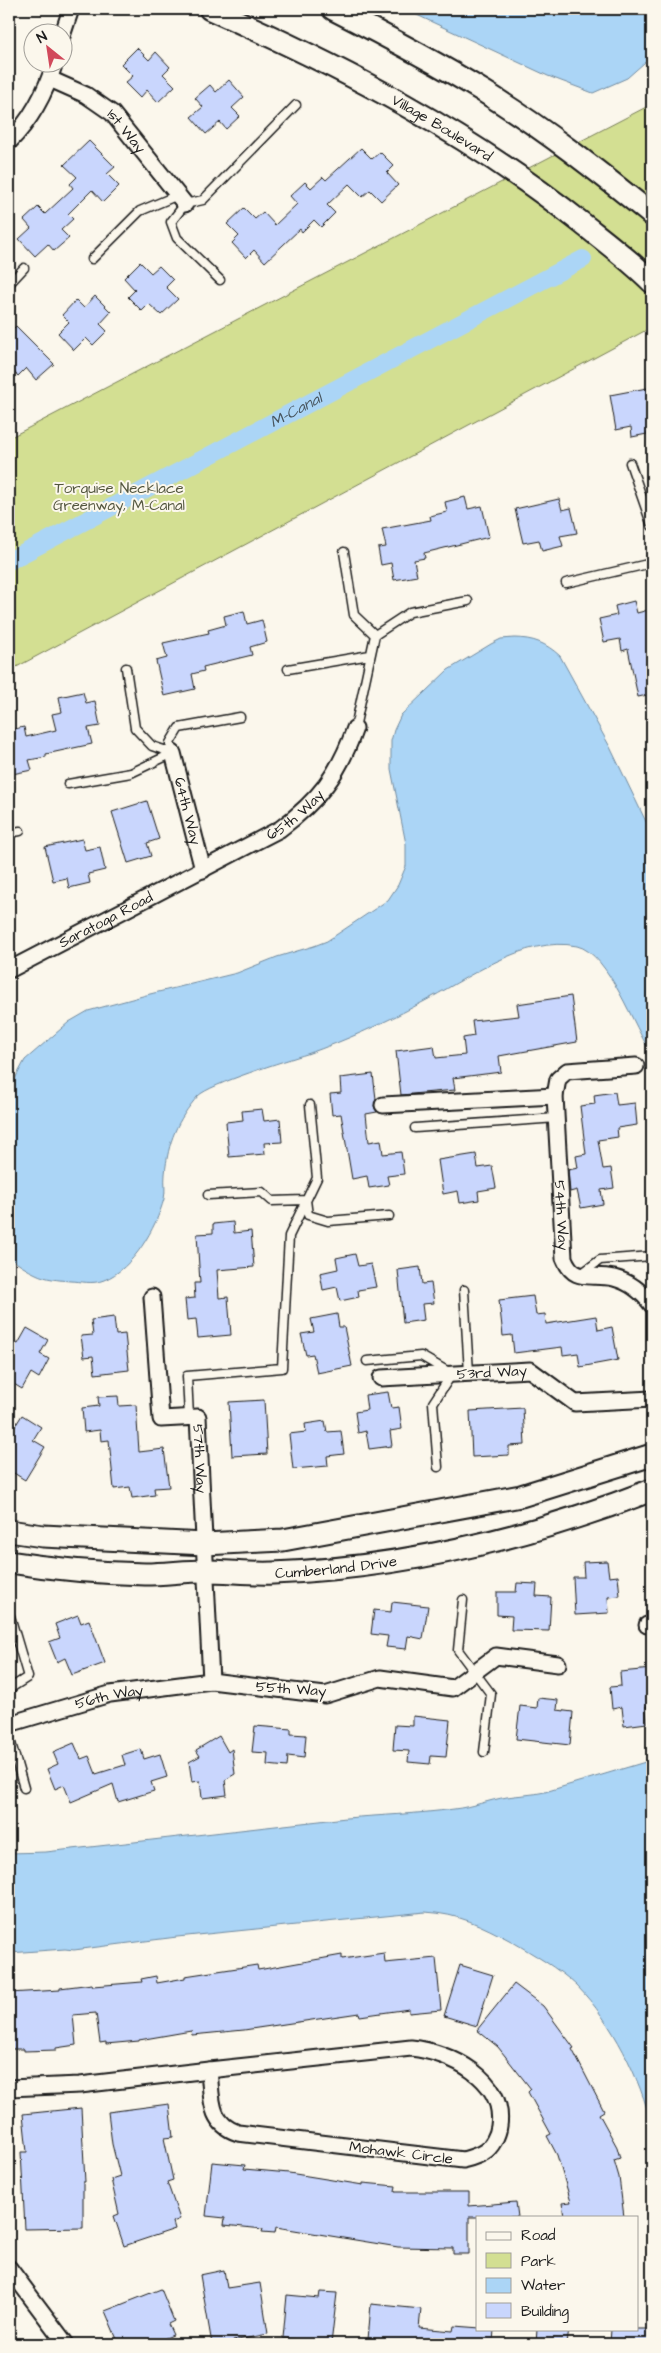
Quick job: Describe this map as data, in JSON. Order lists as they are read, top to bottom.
{
  "streets": {
    "street": [
      "Village Boulevard",
      "1st Way",
      "64th Way",
      "65th Way",
      "Saratoga Road",
      "54th Way",
      "53rd Way",
      "57th Way",
      "Cumberland Drive",
      "55th Way",
      "56th Way",
      "Mohawk Circle"
    ]
  },
  "crossings": [
    ["64th Way", "65th Way"],
    ["64th Way", "Saratoga Road"],
    ["65th Way", "Saratoga Road"],
    ["57th Way", "Cumberland Drive"],
    ["55th Way", "56th Way"]
  ],
  "water": ["M-Canal"],
  "parks": ["Torquise Necklace Greenway, M-Canal"],
  "legend": [
    "Road",
    "Park",
    "Water",
    "Building"
  ],
  "north": "top left"
}
